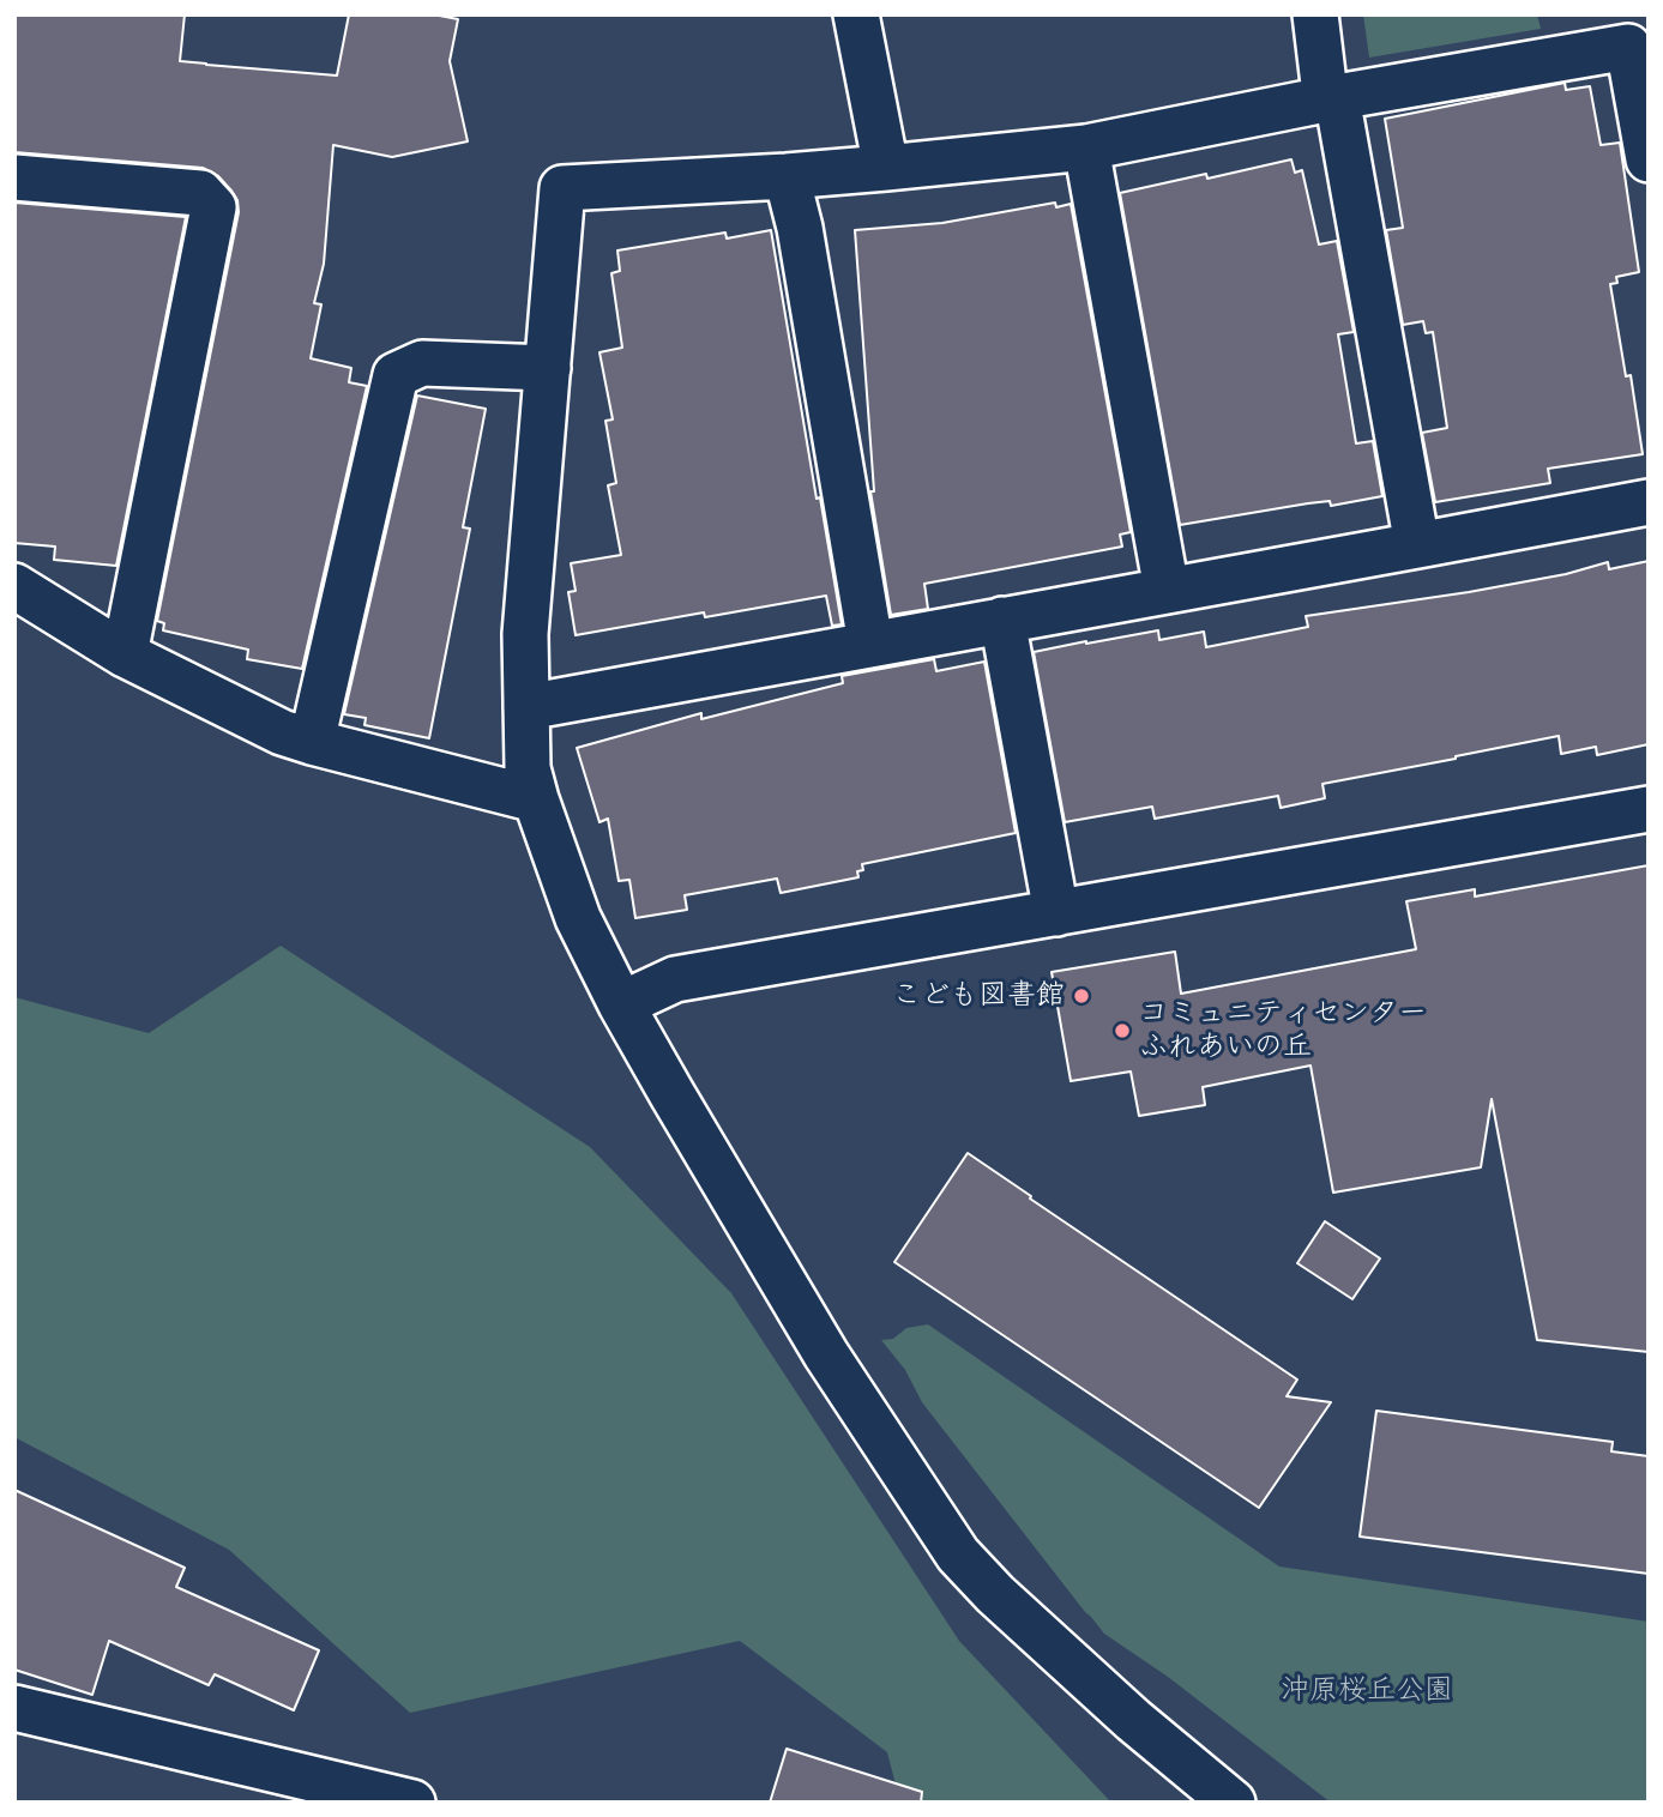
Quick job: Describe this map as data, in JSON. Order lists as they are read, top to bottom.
{
  "parks": ["沖原桜丘公園"],
  "places": ["こども図書館", "コミュニティセンター ふれあいの丘"]
}
